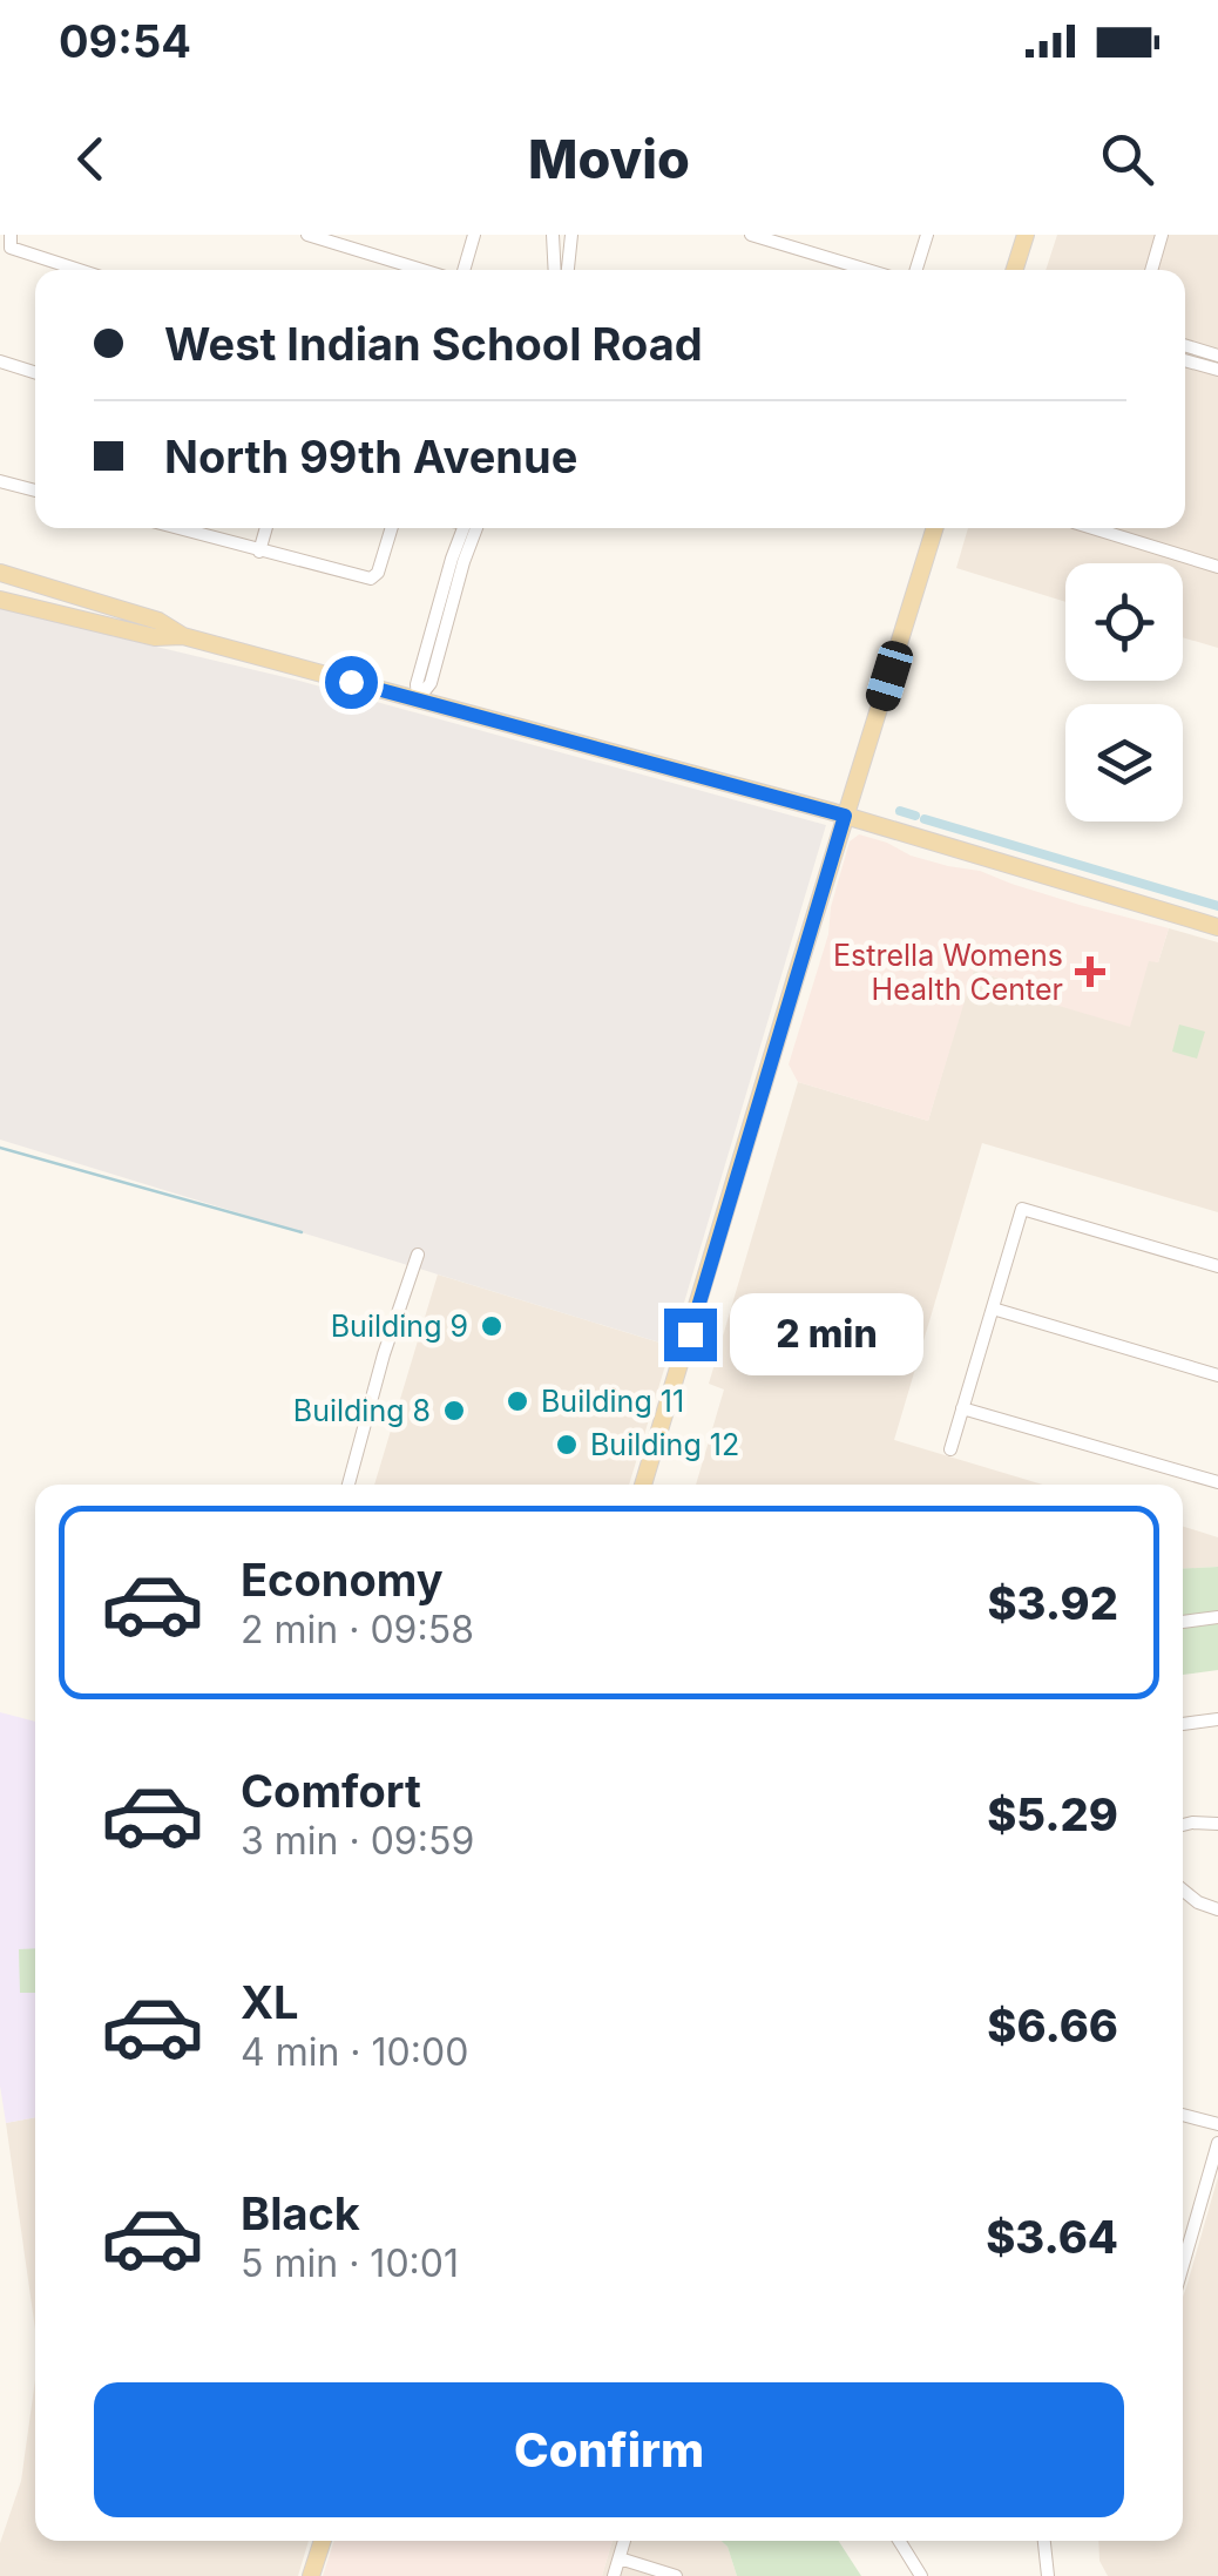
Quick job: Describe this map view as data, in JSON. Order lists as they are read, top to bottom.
{
  "places": {
    "health": ["Estrella Womens Health Center"],
    "other": [
      "Building 9",
      "Building 11",
      "Building 8",
      "Building 12"
    ]
  },
  "page": {
    "status": "09:54",
    "header": "Movio",
    "banner": ["West Indian School Road", "North 99th Avenue"],
    "bubble": "2 min",
    "list": [
      {
        "name": "Economy",
        "note": "2 min · 09:58",
        "value": "$3.92"
      },
      {
        "name": "Comfort",
        "note": "3 min · 09:59",
        "value": "$5.29"
      },
      {
        "name": "XL",
        "note": "4 min · 10:00",
        "value": "$6.66"
      },
      {
        "name": "Black",
        "note": "5 min · 10:01",
        "value": "$3.64"
      }
    ],
    "buttons": "Confirm"
  }
}
